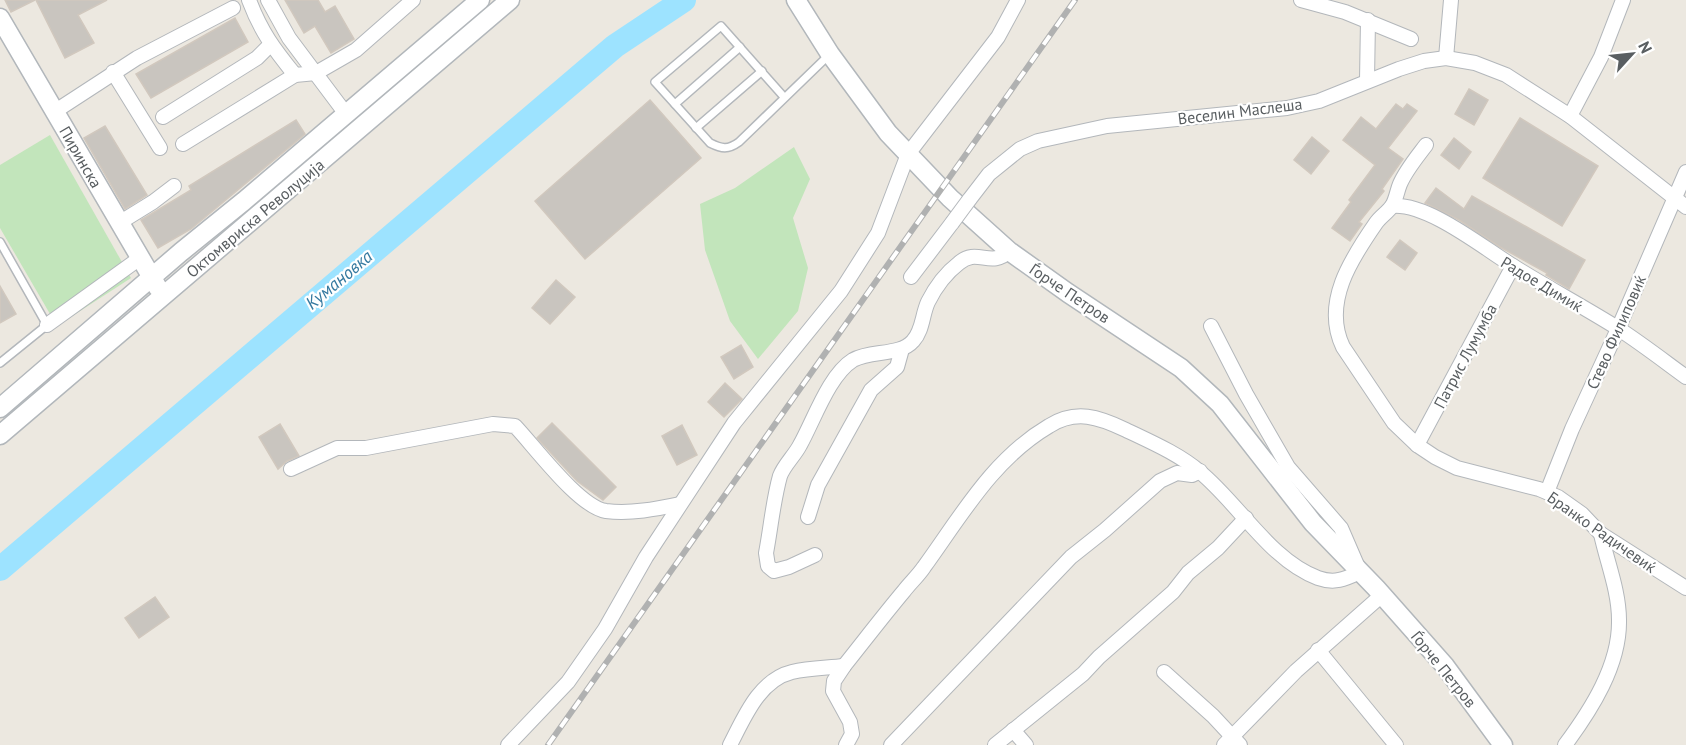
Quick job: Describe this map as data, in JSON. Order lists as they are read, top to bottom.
{
  "streets": {
    "street": [
      "Веселин Маслеша",
      "Пиринска",
      "Октомвриска Револуција",
      "Радое Димиќ",
      "Ѓорче Петров",
      "Стево Филиповиќ",
      "Патрис Лумумба",
      "Бранко Радичевиќ"
    ]
  },
  "crossings": [
    ["Веселин Маслеша", "Стево Филиповиќ"],
    ["Пиринска", "Октомвриска Револуција"],
    ["Радое Димиќ", "Стево Филиповиќ"],
    ["Радое Димиќ", "Патрис Лумумба"],
    ["Радое Димиќ", "Бранко Радичевиќ"],
    ["Стево Филиповиќ", "Бранко Радичевиќ"],
    ["Патрис Лумумба", "Бранко Радичевиќ"]
  ],
  "water": ["Кумановка"],
  "north": "top right"
}
